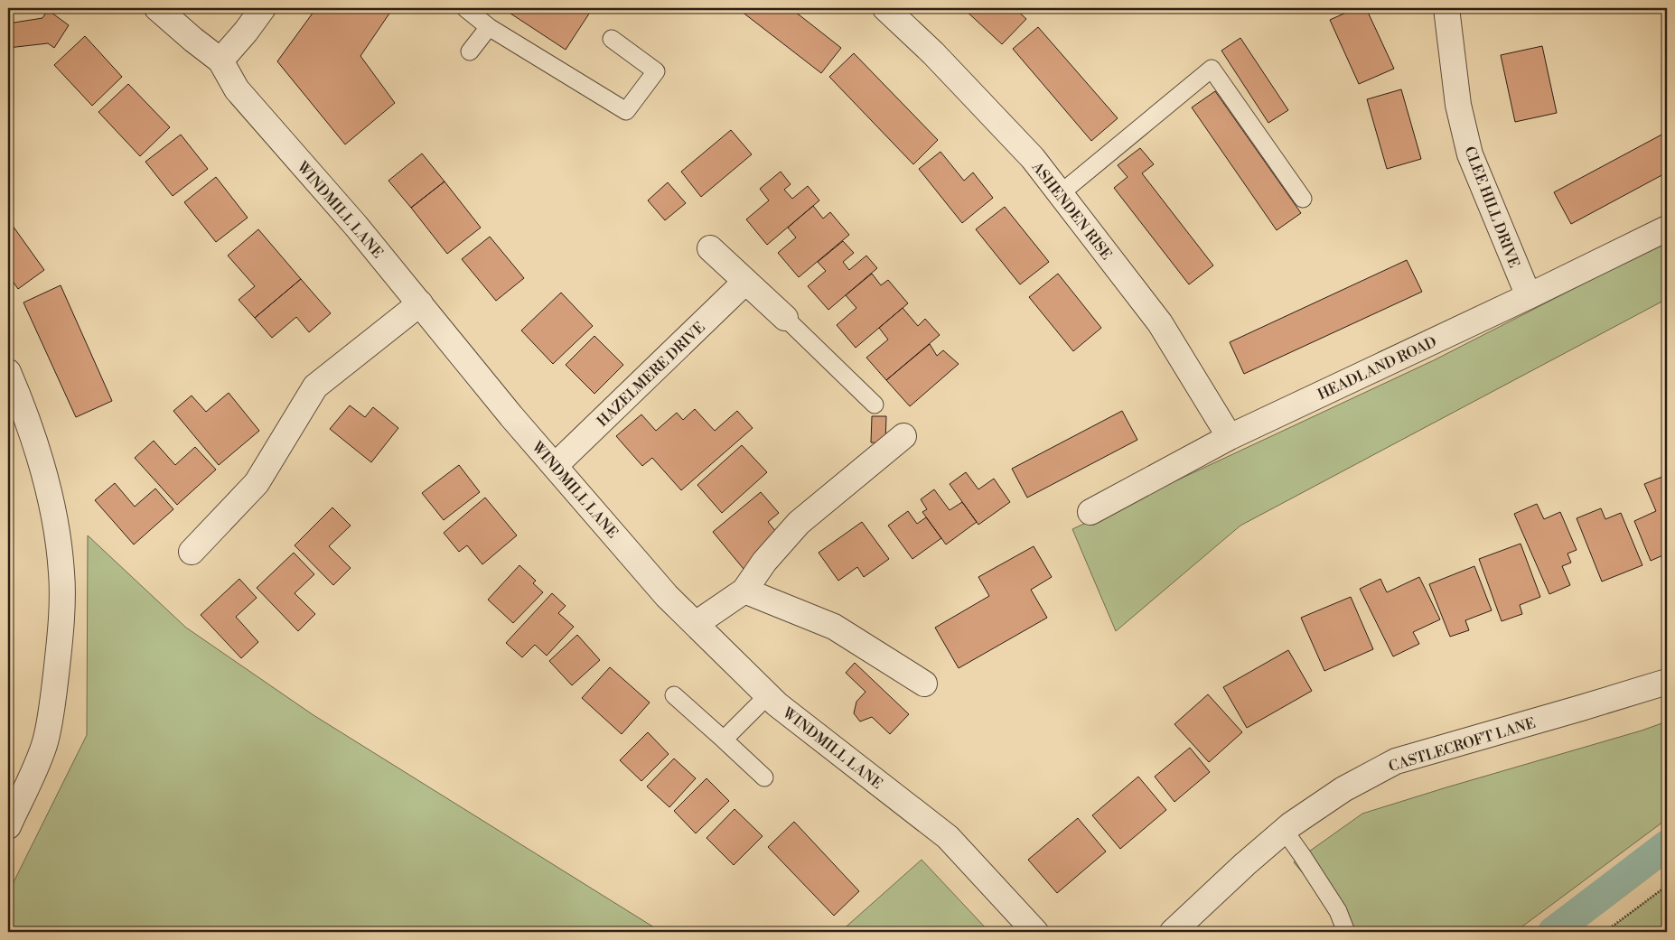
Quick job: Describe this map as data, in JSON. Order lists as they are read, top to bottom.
{
  "streets": {
    "street": [
      "CLEE HILL DRIVE",
      "WINDMILL LANE",
      "ASHENDEN RISE",
      "HEADLAND ROAD",
      "HAZELMERE DRIVE",
      "CASTLECROFT LANE"
    ]
  },
  "crossings": [
    ["CLEE HILL DRIVE", "HEADLAND ROAD"],
    ["WINDMILL LANE", "HAZELMERE DRIVE"],
    ["ASHENDEN RISE", "HEADLAND ROAD"]
  ]
}
